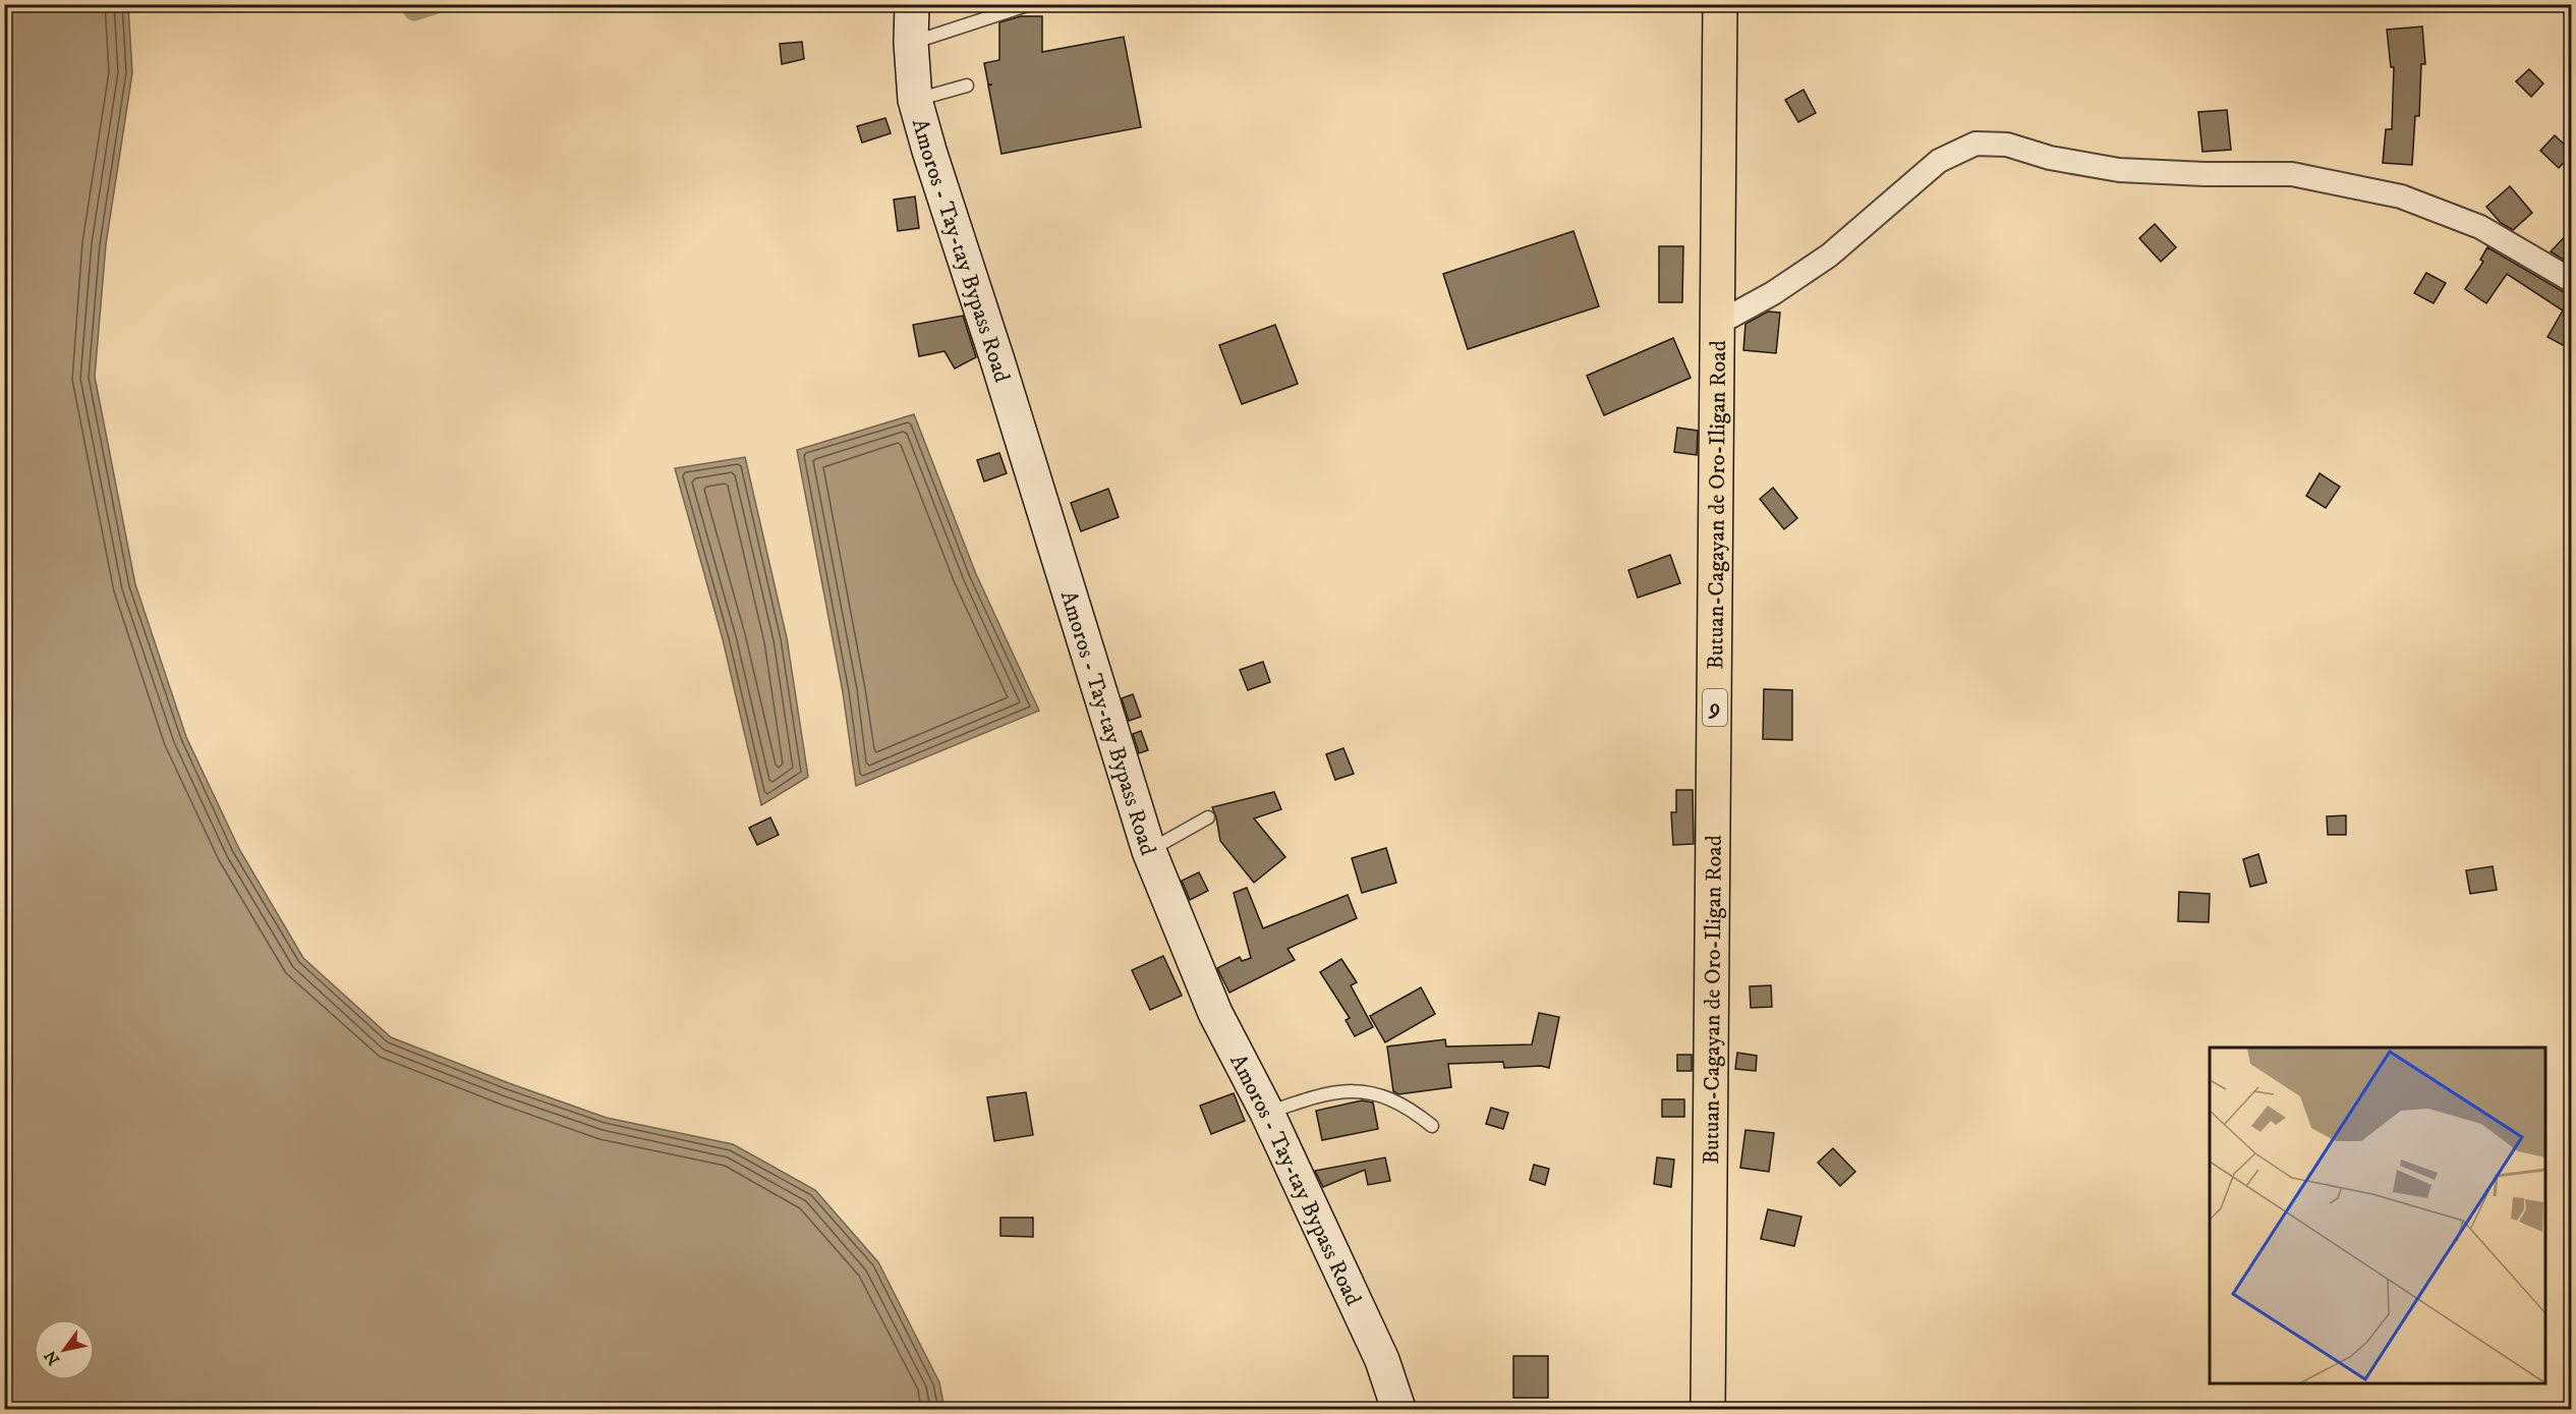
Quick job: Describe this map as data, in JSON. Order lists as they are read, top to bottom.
{
  "streets": {
    "highway": ["Butuan-Cagayan de Oro-Iligan Road", "9"],
    "street": ["Amoros - Tay-tay Bypass Road"]
  },
  "north": "bottom left"
}
